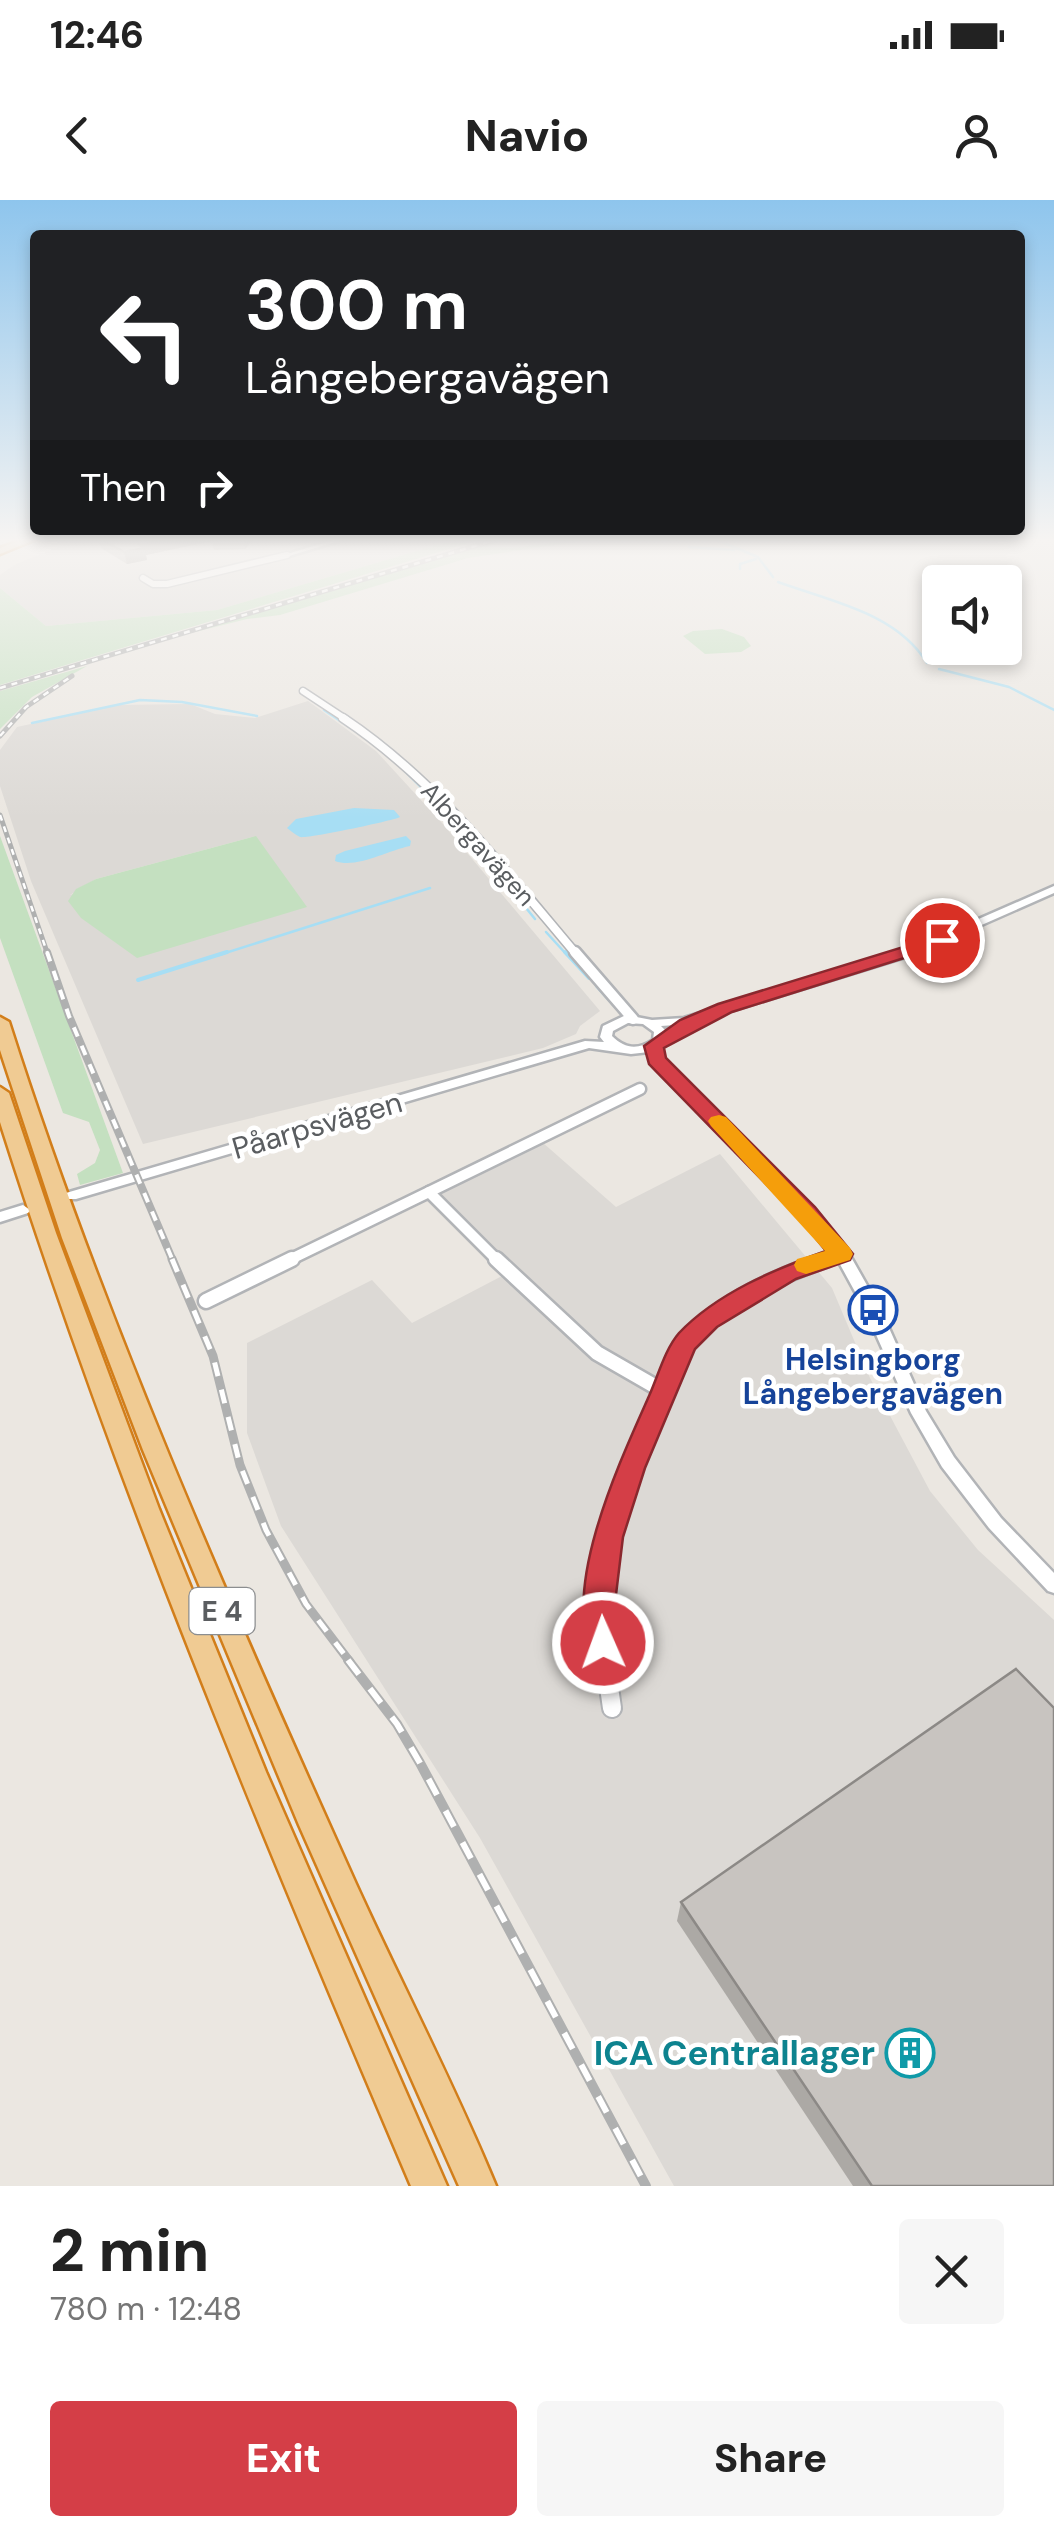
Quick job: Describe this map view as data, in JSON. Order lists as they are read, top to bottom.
{
  "streets": {
    "highway": ["E 4"],
    "street": ["Albergavägen", "Påarpsvägen"]
  },
  "crossings": [
    ["Albergavägen", "Påarpsvägen"]
  ],
  "places": {
    "bus stop": ["Helsingborg Långebergavägen"],
    "building": ["ICA Centrallager"]
  },
  "page": {
    "status": "12:46",
    "header": "Navio",
    "turn": ["300 m", "Långebergavägen"],
    "then": "Then",
    "heading": ["2 min", "780 m · 12:48"],
    "buttons": ["Exit", "Share"]
  }
}
